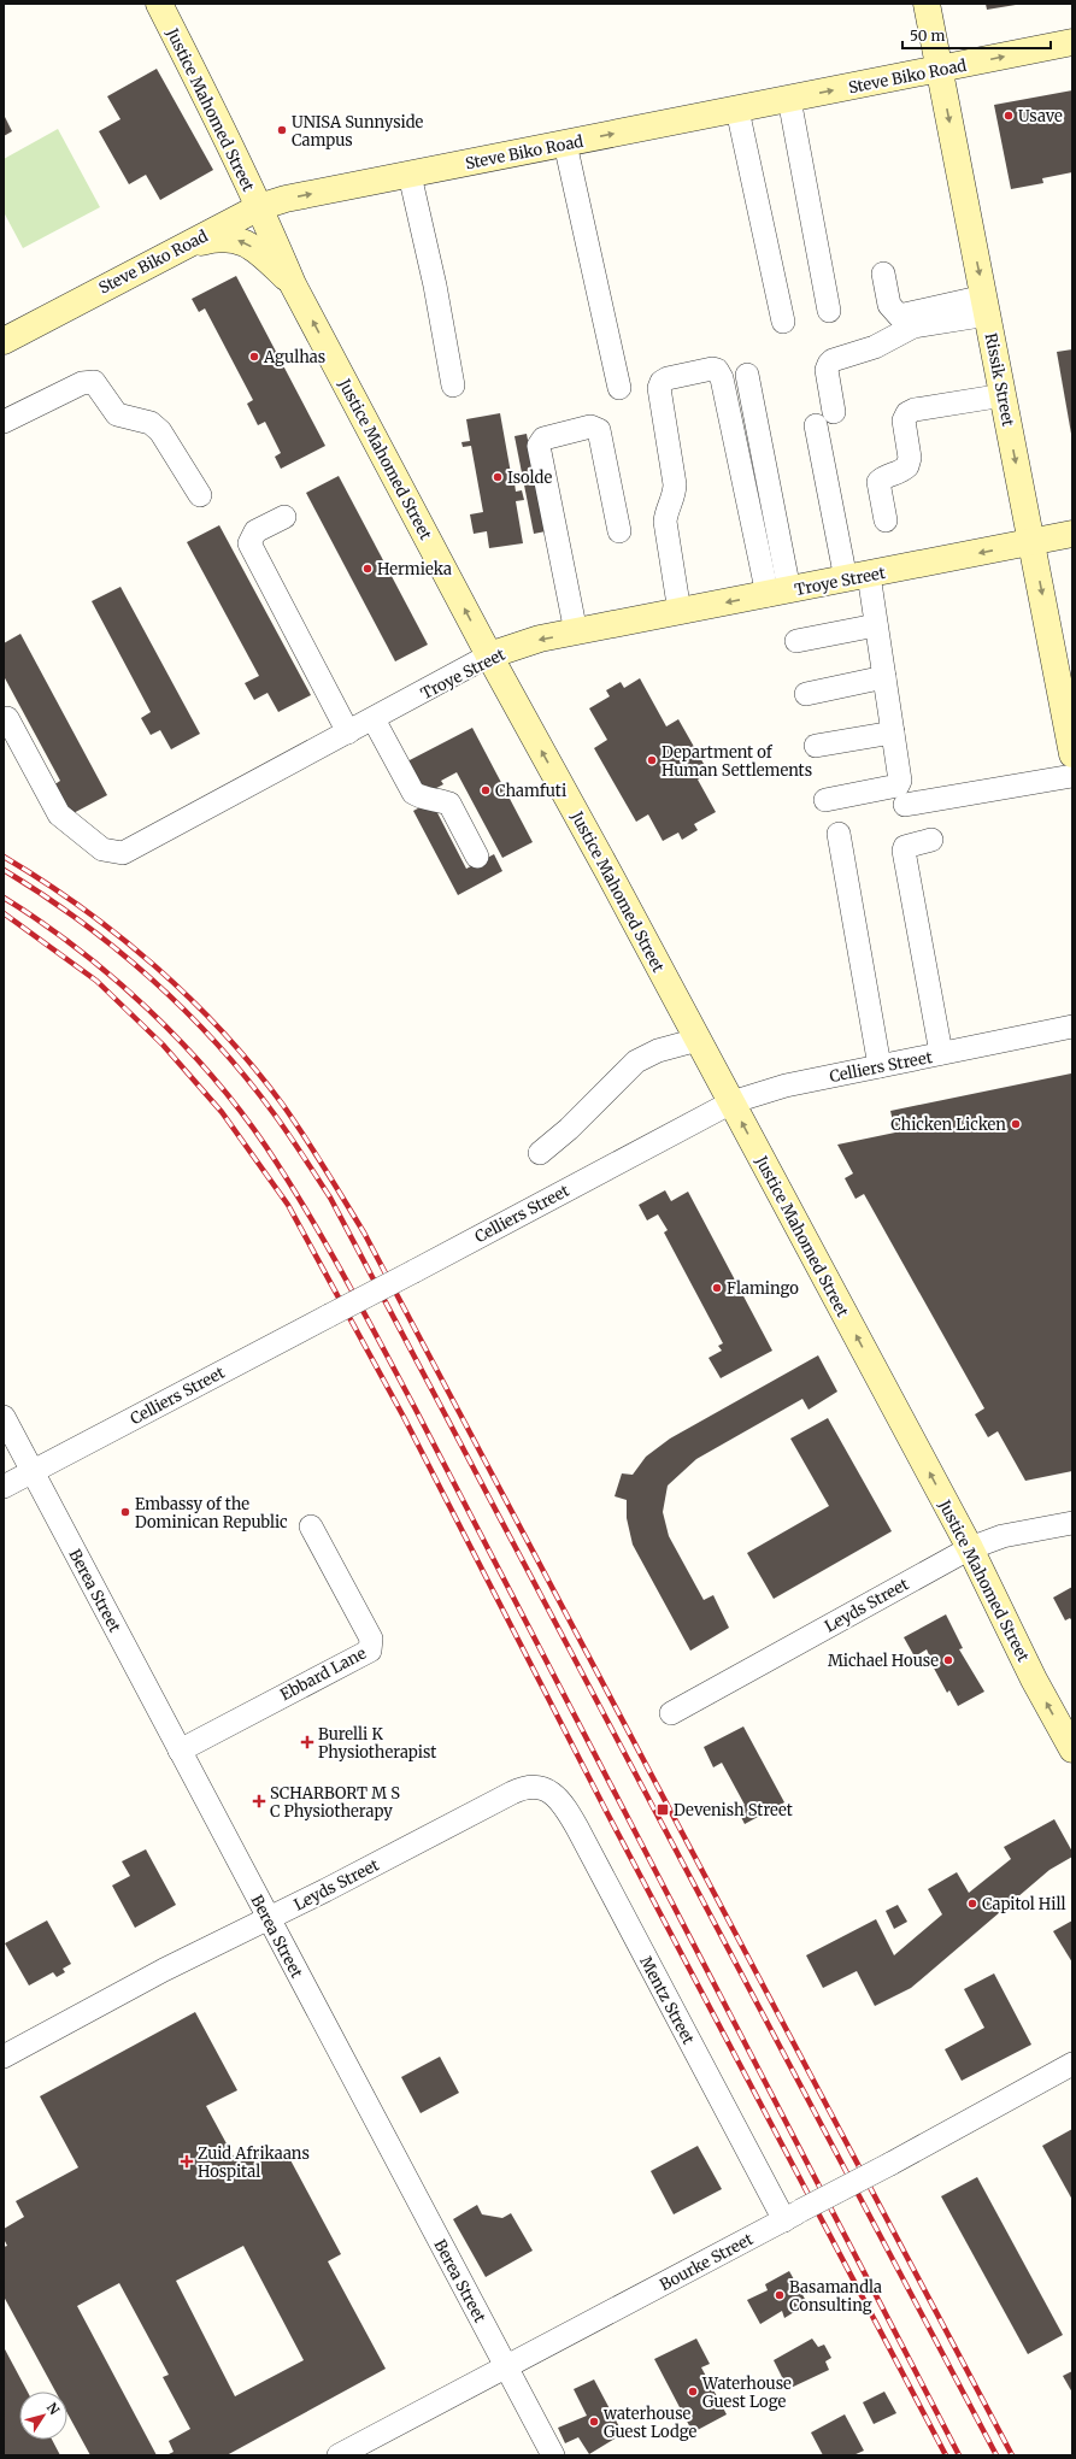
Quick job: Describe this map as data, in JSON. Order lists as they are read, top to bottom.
{
  "streets": {
    "main road": [
      "Steve Biko Road",
      "Justice Mahomed Street",
      "Rissik Street",
      "Troye Street"
    ],
    "street": [
      "Celliers Street",
      "Berea Street",
      "Leyds Street",
      "Ebbard Lane",
      "Mentz Street",
      "Bourke Street"
    ]
  },
  "crossings": [
    ["Steve Biko Road", "Justice Mahomed Street"],
    ["Steve Biko Road", "Rissik Street"],
    ["Justice Mahomed Street", "Troye Street"],
    ["Justice Mahomed Street", "Celliers Street"],
    ["Justice Mahomed Street", "Leyds Street"],
    ["Rissik Street", "Troye Street"],
    ["Celliers Street", "Berea Street"],
    ["Berea Street", "Leyds Street"],
    ["Berea Street", "Ebbard Lane"],
    ["Berea Street", "Bourke Street"],
    ["Leyds Street", "Mentz Street"],
    ["Mentz Street", "Bourke Street"]
  ],
  "one_way": ["Steve Biko Road", "Justice Mahomed Street", "Rissik Street"],
  "places": {
    "other": [
      "Usave",
      "UNISA Sunnyside Campus",
      "Agulhas",
      "Isolde",
      "Hermieka",
      "Department of Human Settlements",
      "Chamfuti",
      "Chicken Licken",
      "Flamingo",
      "Embassy of the Dominican Republic",
      "Michael House",
      "Capitol Hill",
      "Basamandla Consulting",
      "Waterhouse Guest Loge",
      "waterhouse Guest Lodge"
    ],
    "health": ["Burelli K Physiotherapist", "SCHARBORT M S C Physiotherapy", "Zuid Afrikaans Hospital"],
    "transit": ["Devenish Street"]
  },
  "scale_bar": "50 m",
  "north": "top right"
}
